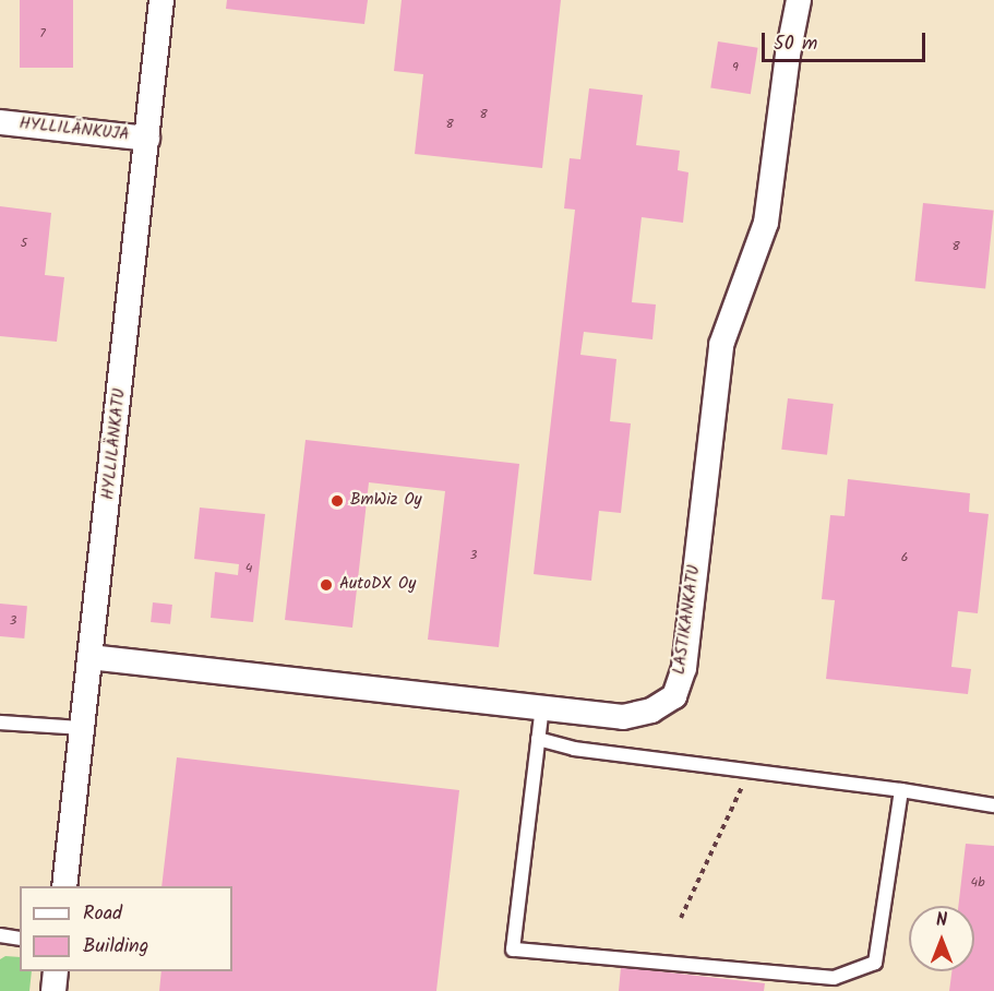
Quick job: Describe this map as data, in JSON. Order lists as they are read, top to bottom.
{
  "streets": {
    "street": ["HYLLILÄNKUJA", "HYLLILÄNKATU", "LASTIKANKATU"]
  },
  "crossings": [
    ["HYLLILÄNKUJA", "HYLLILÄNKATU"],
    ["HYLLILÄNKATU", "LASTIKANKATU"]
  ],
  "places": ["BmWiz Oy", "AutoDX Oy"],
  "house_numbers": [
    "7",
    "9",
    "8",
    "8",
    "5",
    "8",
    "3",
    "6",
    "4",
    "3",
    "4b"
  ],
  "legend": ["Road", "Building"],
  "scale_bar": "50 m",
  "north": "top"
}
